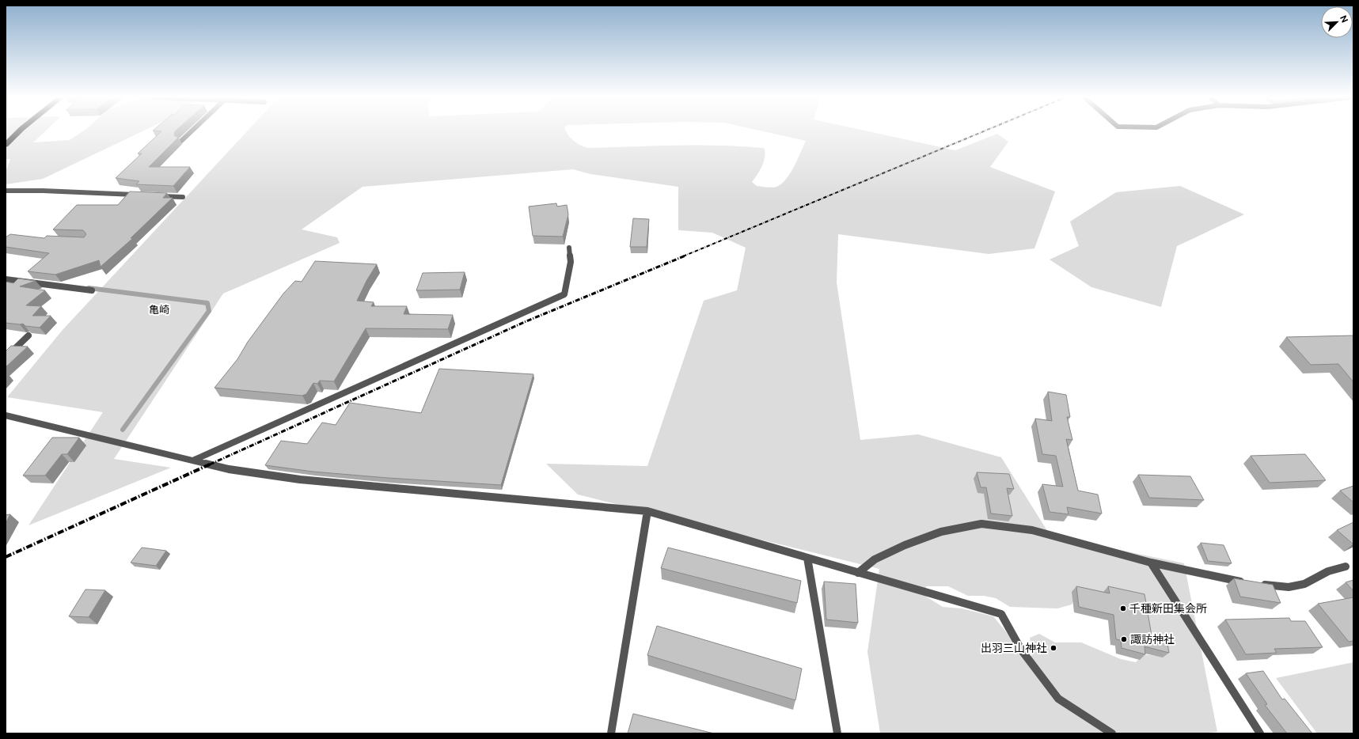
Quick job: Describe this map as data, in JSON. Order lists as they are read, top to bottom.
{
  "districts": ["亀崎"],
  "places": ["千種新田集会所", "諏訪神社", "出羽三山神社"],
  "north": "top right"
}
